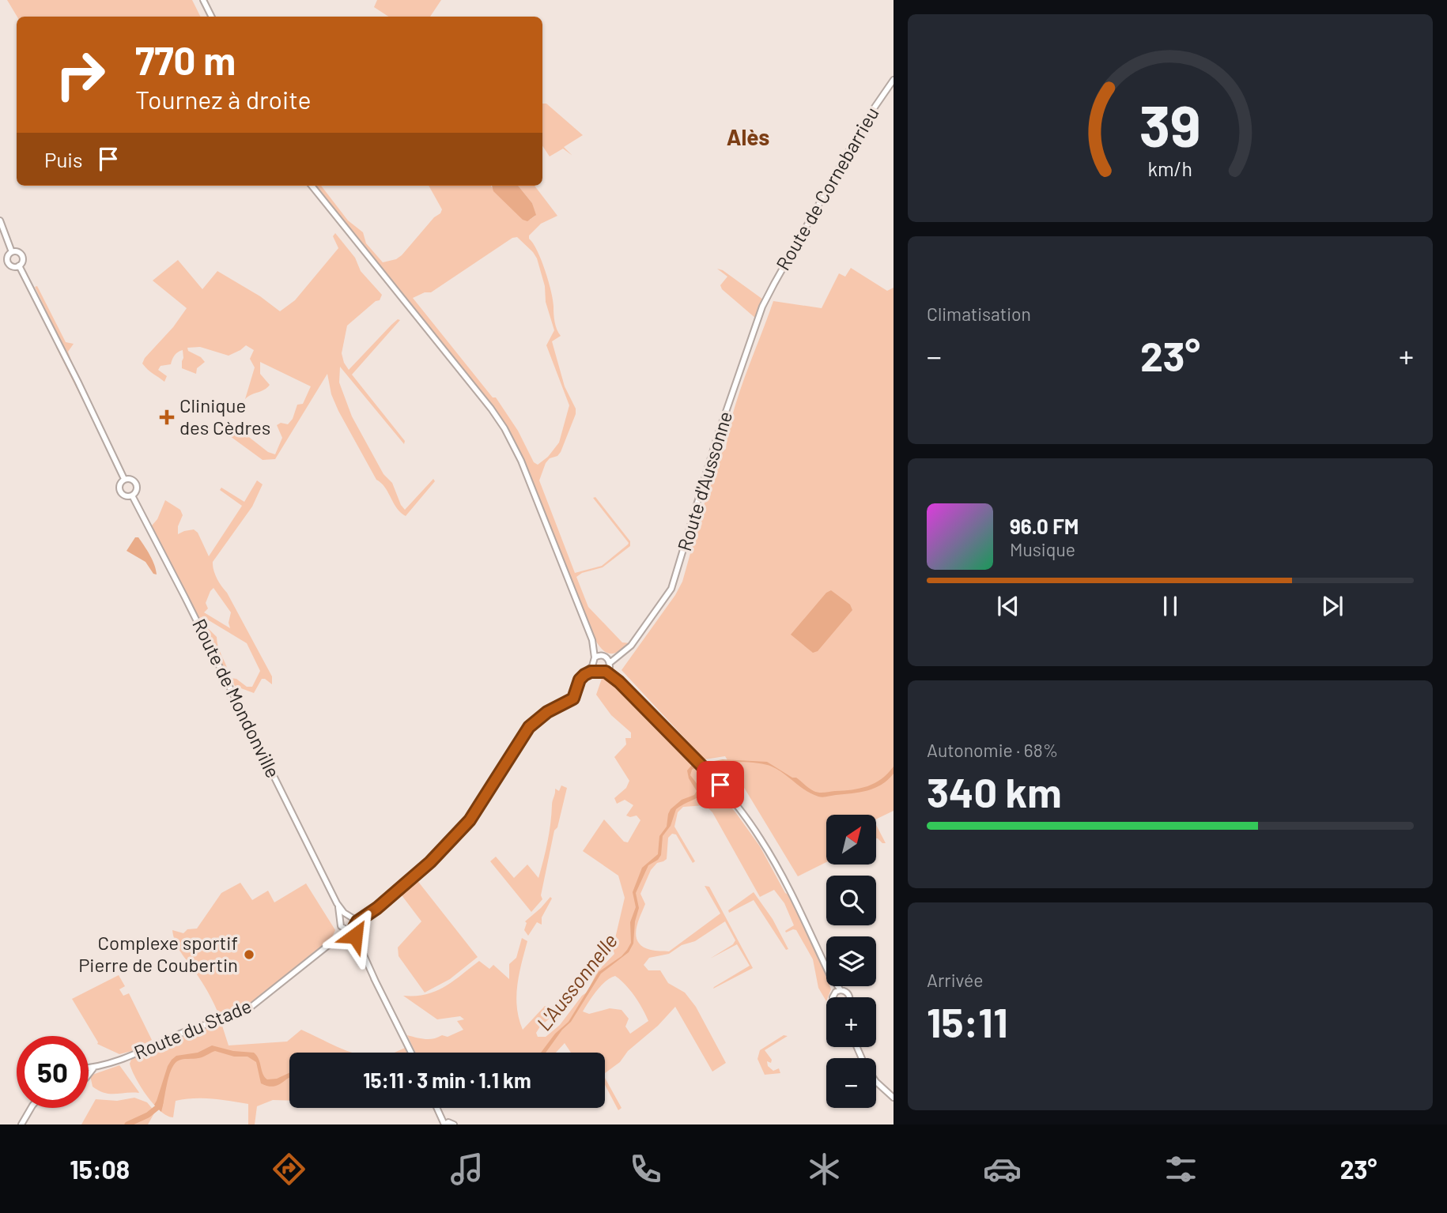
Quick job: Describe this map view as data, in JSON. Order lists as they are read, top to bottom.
{
  "streets": {
    "main road": [
      "Route de Cornebarrieu",
      "Route d'Aussonne",
      "Route de Mondonville",
      "Route du Stade"
    ]
  },
  "crossings": [
    ["Route de Cornebarrieu", "Route d'Aussonne"],
    ["Route de Mondonville", "Route du Stade"]
  ],
  "districts": ["Alès"],
  "water": ["L'Aussonnelle"],
  "places": {
    "health": ["Clinique des Cèdres"],
    "other": ["Complexe sportif Pierre de Coubertin"]
  },
  "north": "top right",
  "page": {
    "turn": ["770 m", "Tournez à droite"],
    "then": "Puis",
    "tile": [
      "Climatisation",
      ["Autonomie · 68%", "340 km"],
      ["Arrivée", "15:11"]
    ],
    "heat": ["−", "23°", "+"],
    "song": ["96.0 FM", "Musique"],
    "map_buttons": ["+", "−"],
    "limit": "50",
    "trip": "15:11 · 3 min · 1.1 km",
    "tabs": ["15:08", "23°"],
    "gauge": ["39", "km/h"]
  }
}
